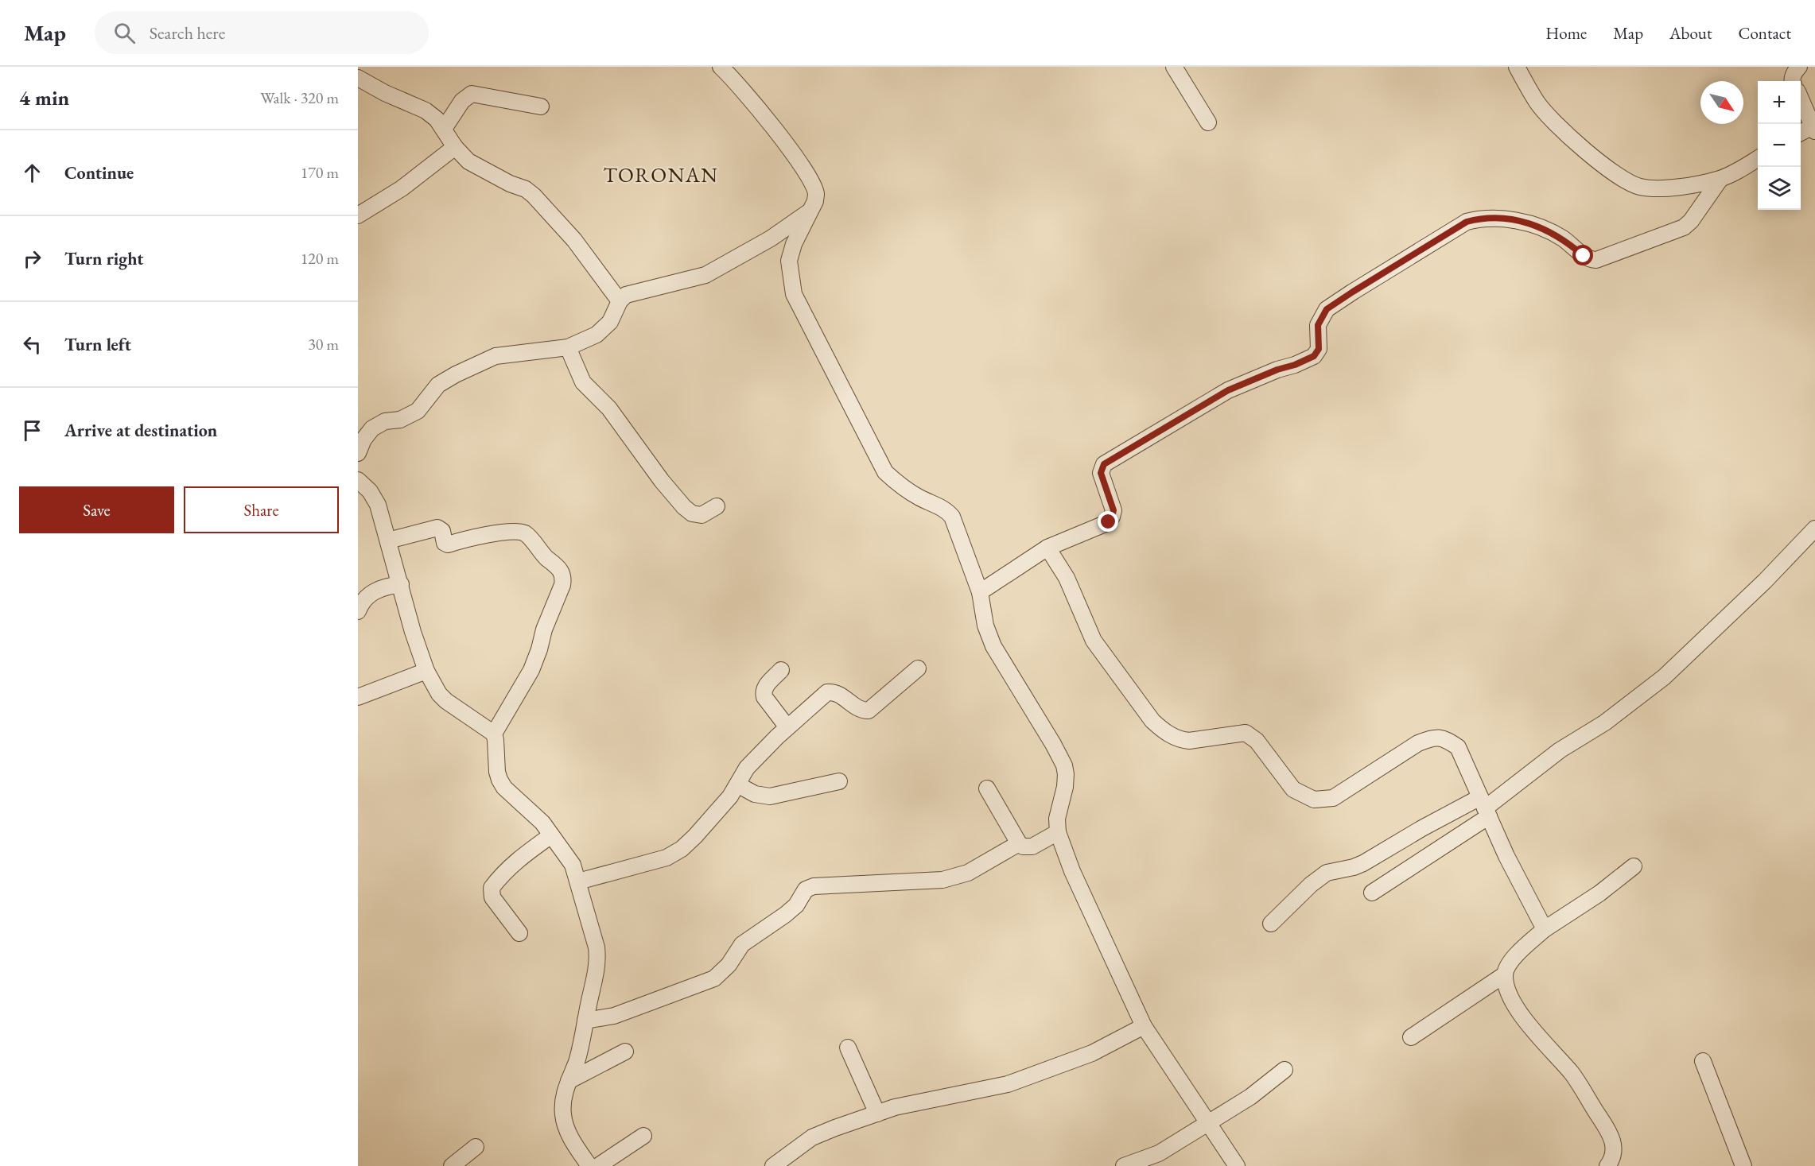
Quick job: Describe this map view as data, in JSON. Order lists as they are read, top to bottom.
{
  "districts": ["TORONAN"],
  "north": "bottom right",
  "page": {
    "header": "Map",
    "search": "Search here",
    "nav": [
      "Home",
      "Map",
      "About",
      "Contact"
    ],
    "heading": ["4 min", "Walk · 320 m"],
    "map_buttons": ["+", "−"],
    "list": [
      ["Continue", "170 m"],
      ["Turn right", "120 m"],
      ["Turn left", "30 m"],
      "Arrive at destination"
    ],
    "buttons": ["Save", "Share"]
  }
}
